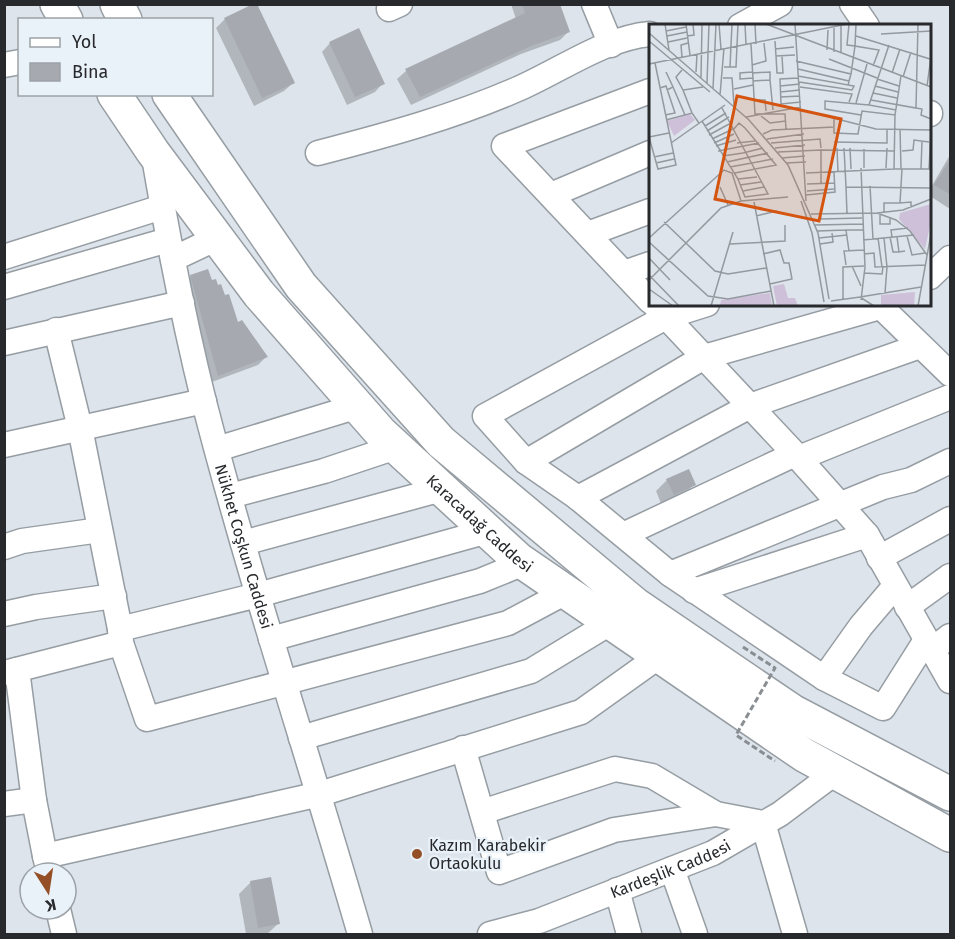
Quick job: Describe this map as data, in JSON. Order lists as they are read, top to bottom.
{
  "streets": {
    "highway": ["Karacadağ Caddesi"],
    "street": ["Nükhet Coşkun Caddesi", "Kardeşlik Caddesi"]
  },
  "crossings": [
    ["Karacadağ Caddesi", "Nükhet Coşkun Caddesi"],
    ["Karacadağ Caddesi", "Kardeşlik Caddesi"]
  ],
  "places": ["Kazım Karabekir Ortaokulu"],
  "legend": ["Yol", "Bina"],
  "north": "bottom"
}
